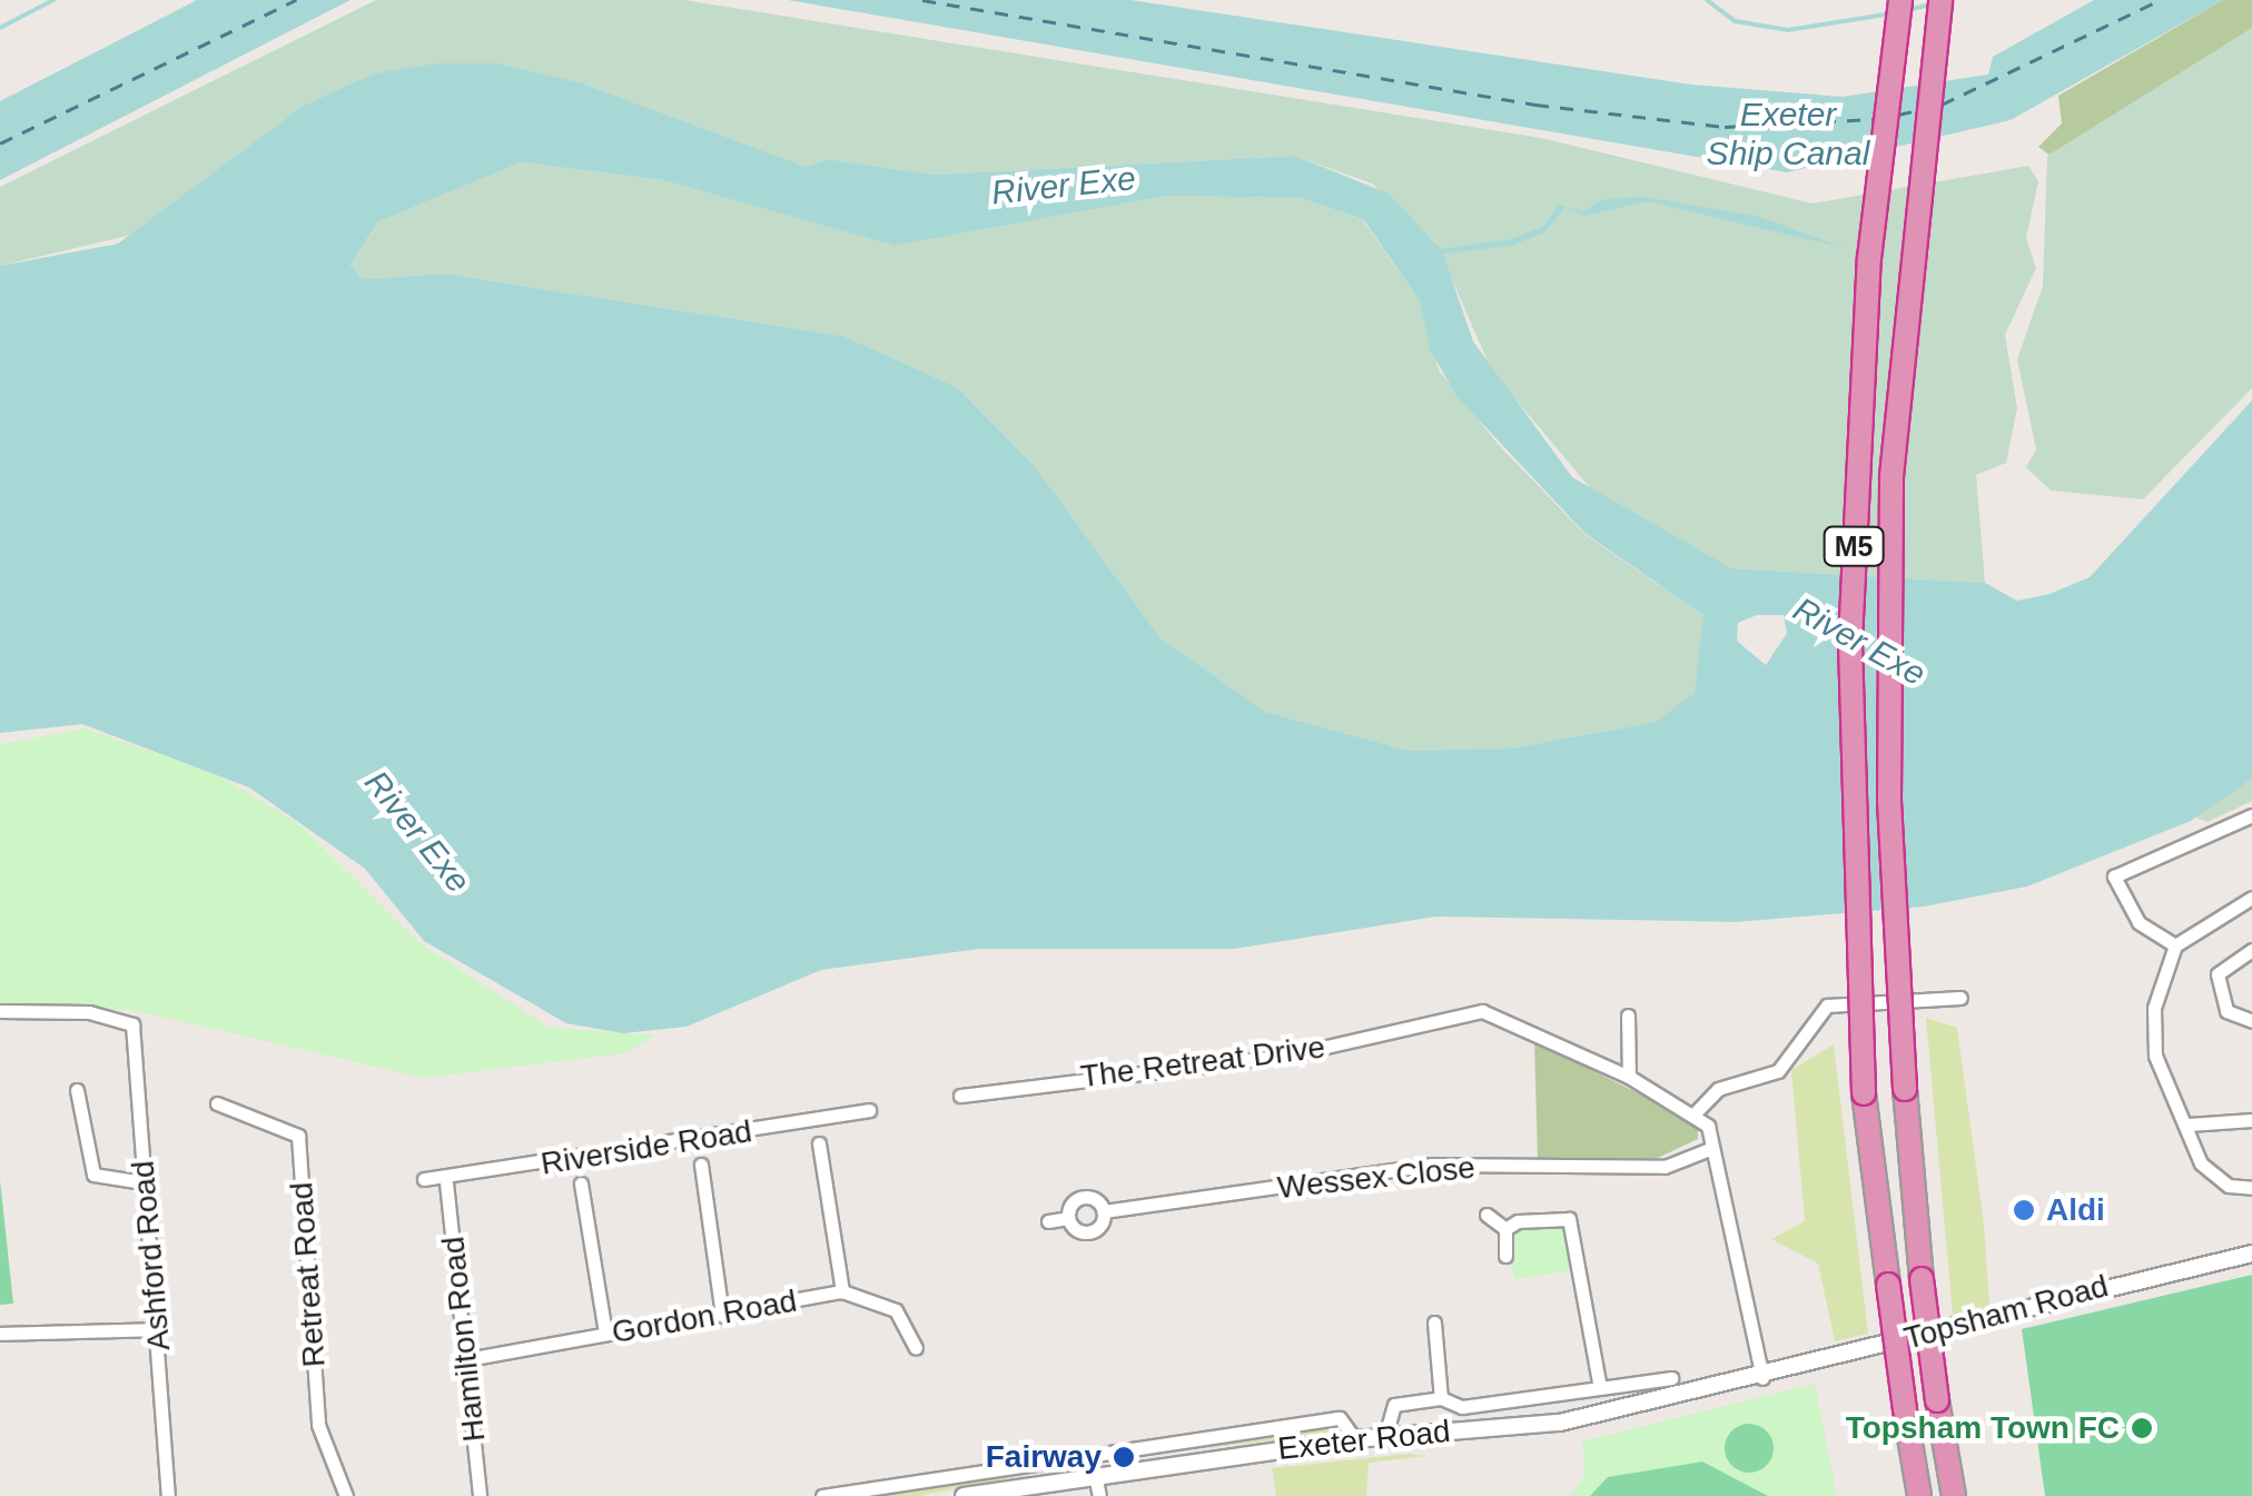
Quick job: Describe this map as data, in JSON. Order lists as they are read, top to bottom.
{
  "streets": {
    "highway": ["M5"],
    "street": [
      "The Retreat Drive",
      "Riverside Road",
      "Wessex Close",
      "Ashford Road",
      "Retreat Road",
      "Topsham Road",
      "Gordon Road",
      "Hamilton Road",
      "Exeter Road"
    ]
  },
  "crossings": [
    ["Riverside Road", "Hamilton Road"],
    ["Topsham Road", "Exeter Road"],
    ["Gordon Road", "Hamilton Road"]
  ],
  "water": ["Exeter Ship Canal", "River Exe"],
  "places": ["Aldi", "Topsham Town FC", "Fairway"]
}
